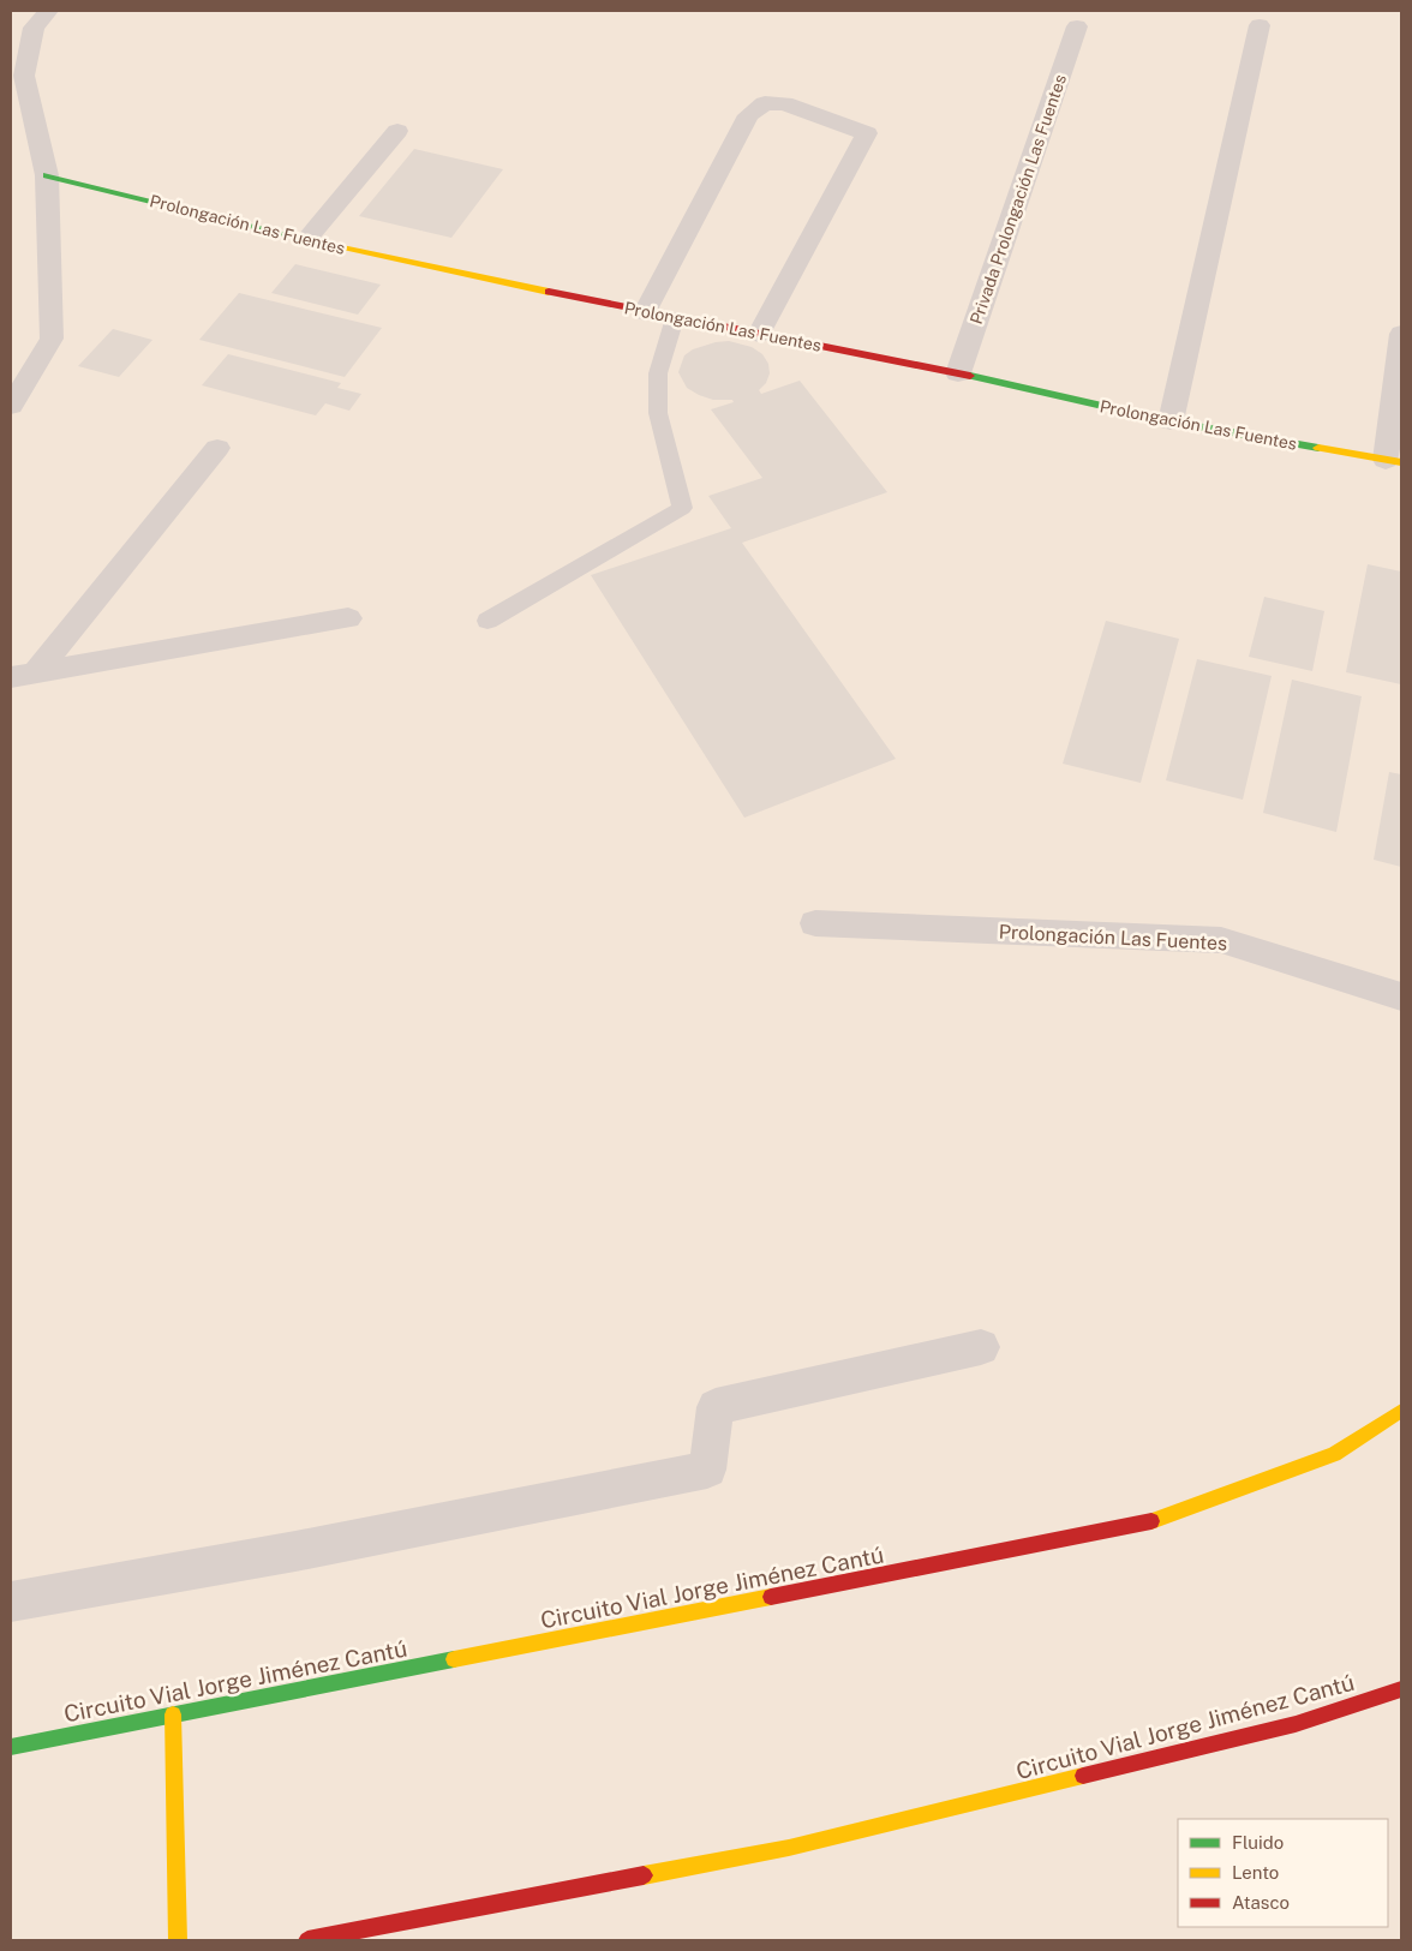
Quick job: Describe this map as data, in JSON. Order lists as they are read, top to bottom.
{
  "streets": {
    "main road": ["Prolongación Las Fuentes", "Circuito Vial Jorge Jiménez Cantú"],
    "street": ["Privada Prolongación Las Fuentes"]
  },
  "crossings": [
    ["Privada Prolongación Las Fuentes", "Prolongación Las Fuentes"]
  ],
  "legend": ["Fluido", "Lento", "Atasco"]
}
